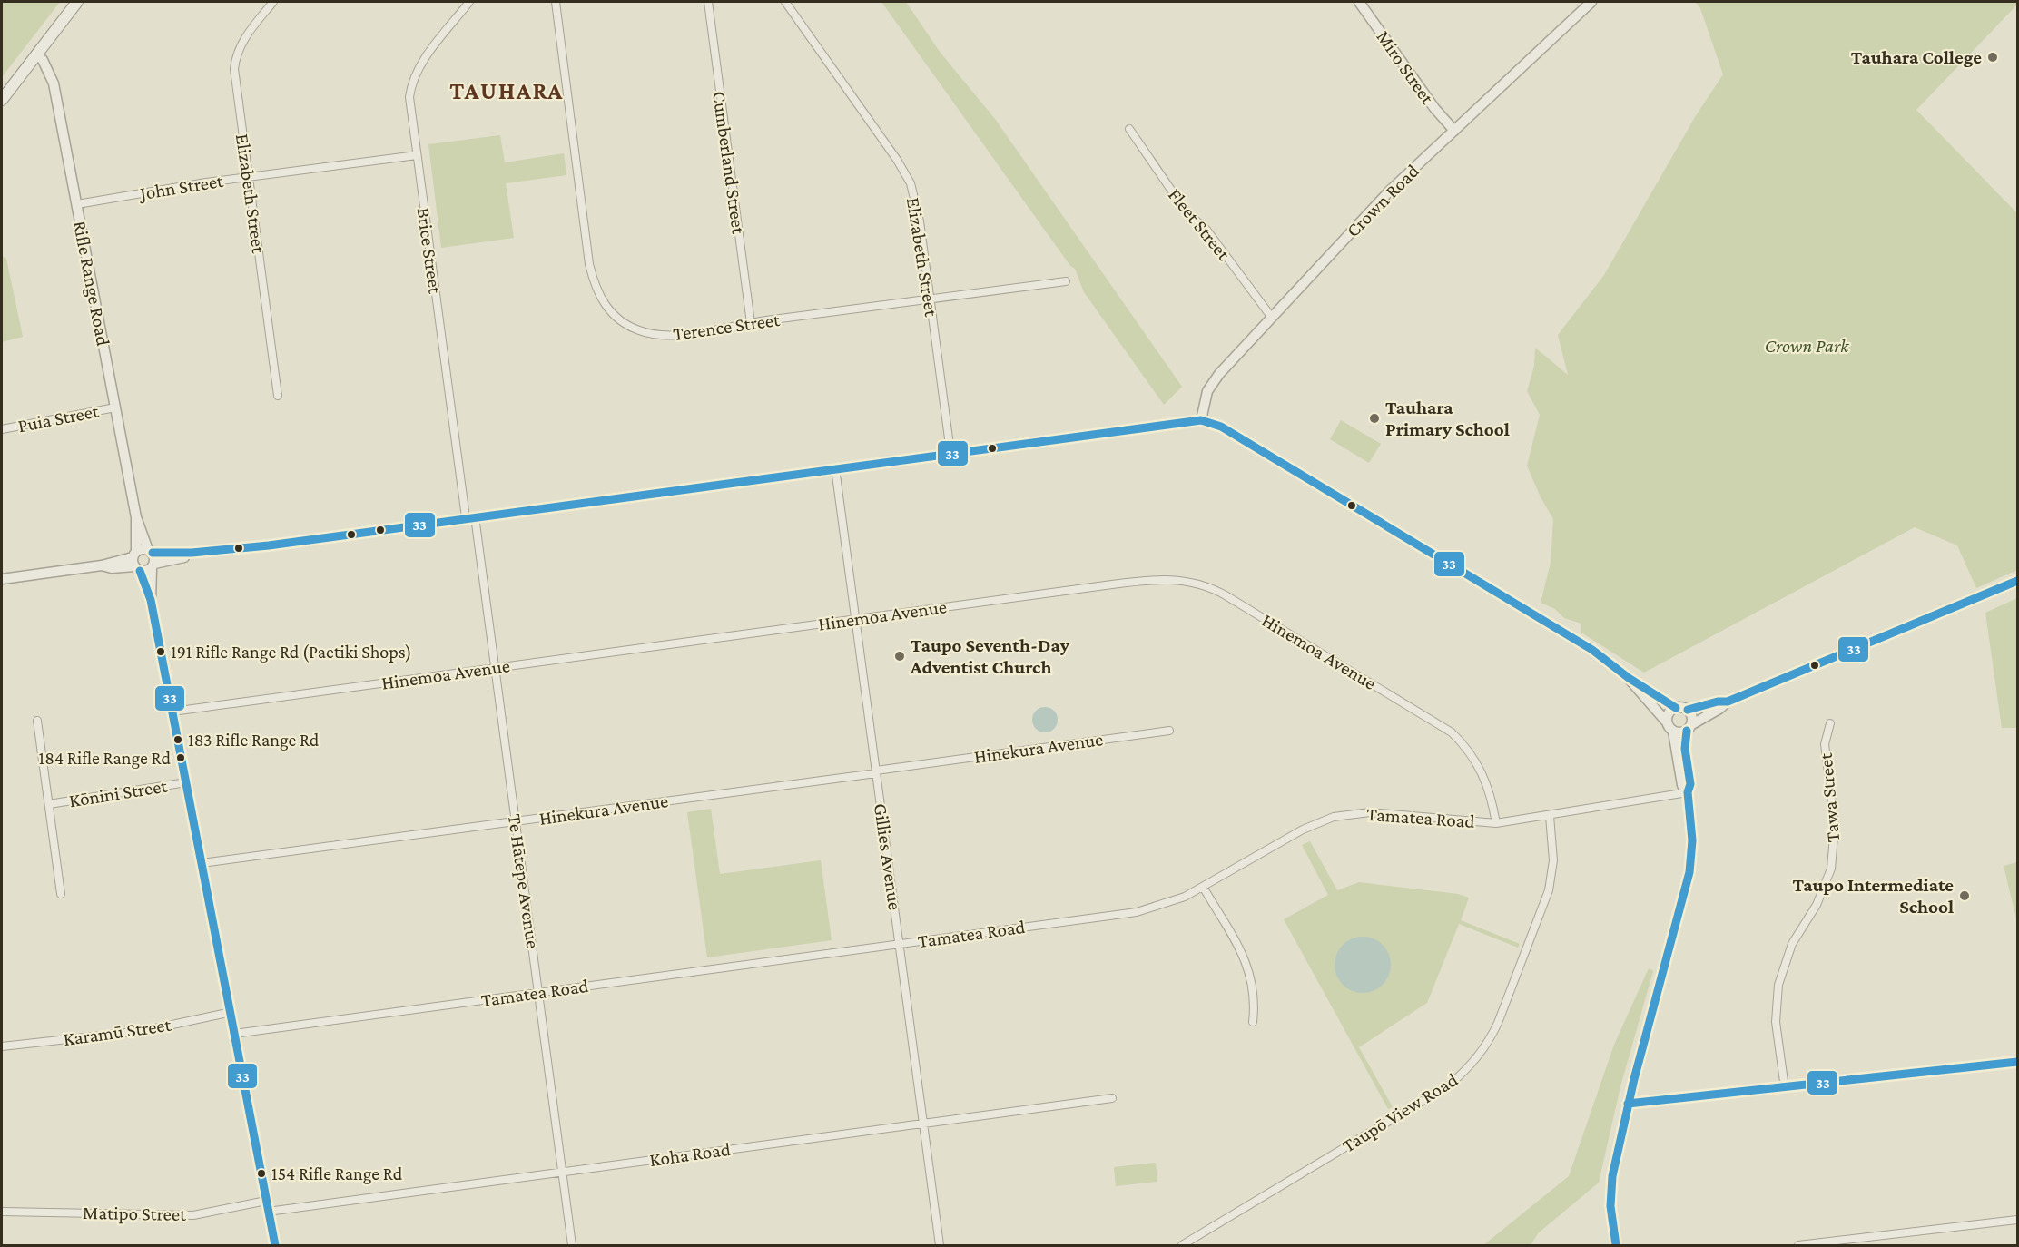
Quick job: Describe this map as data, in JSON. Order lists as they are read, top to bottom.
{
  "streets": {
    "street": [
      "Miro Street",
      "Cumberland Street",
      "John Street",
      "Elizabeth Street",
      "Crown Road",
      "Fleet Street",
      "Brice Street",
      "Rifle Range Road",
      "Terence Street",
      "Puia Street",
      "Hinemoa Avenue",
      "Hinekura Avenue",
      "Kōnini Street",
      "Tawa Street",
      "Tamatea Road",
      "Gillies Avenue",
      "Te Hātepe Avenue",
      "Karamū Street",
      "Taupō View Road",
      "Koha Road",
      "Matipo Street"
    ]
  },
  "crossings": [
    ["Miro Street", "Crown Road"],
    ["Cumberland Street", "Terence Street"],
    ["John Street", "Elizabeth Street"],
    ["John Street", "Brice Street"],
    ["John Street", "Rifle Range Road"],
    ["Elizabeth Street", "Terence Street"],
    ["Crown Road", "Fleet Street"],
    ["Brice Street", "Te Hātepe Avenue"],
    ["Rifle Range Road", "Puia Street"],
    ["Rifle Range Road", "Hinemoa Avenue"],
    ["Rifle Range Road", "Hinekura Avenue"],
    ["Rifle Range Road", "Kōnini Street"],
    ["Rifle Range Road", "Tamatea Road"],
    ["Rifle Range Road", "Karamū Street"],
    ["Rifle Range Road", "Koha Road"],
    ["Rifle Range Road", "Matipo Street"],
    ["Hinemoa Avenue", "Tamatea Road"],
    ["Hinemoa Avenue", "Gillies Avenue"],
    ["Hinemoa Avenue", "Te Hātepe Avenue"],
    ["Hinekura Avenue", "Gillies Avenue"],
    ["Hinekura Avenue", "Te Hātepe Avenue"],
    ["Tamatea Road", "Gillies Avenue"],
    ["Tamatea Road", "Te Hātepe Avenue"],
    ["Tamatea Road", "Taupō View Road"],
    ["Gillies Avenue", "Koha Road"],
    ["Te Hātepe Avenue", "Koha Road"]
  ],
  "districts": ["TAUHARA"],
  "parks": ["Crown Park"],
  "places": [
    "Tauhara College",
    "Tauhara Primary School",
    "191 Rifle Range Rd (Paetiki Shops)",
    "Taupo Seventh-Day Adventist Church",
    "183 Rifle Range Rd",
    "184 Rifle Range Rd",
    "Taupo Intermediate School",
    "154 Rifle Range Rd"
  ],
  "lines": ["transit line 33"]
}
